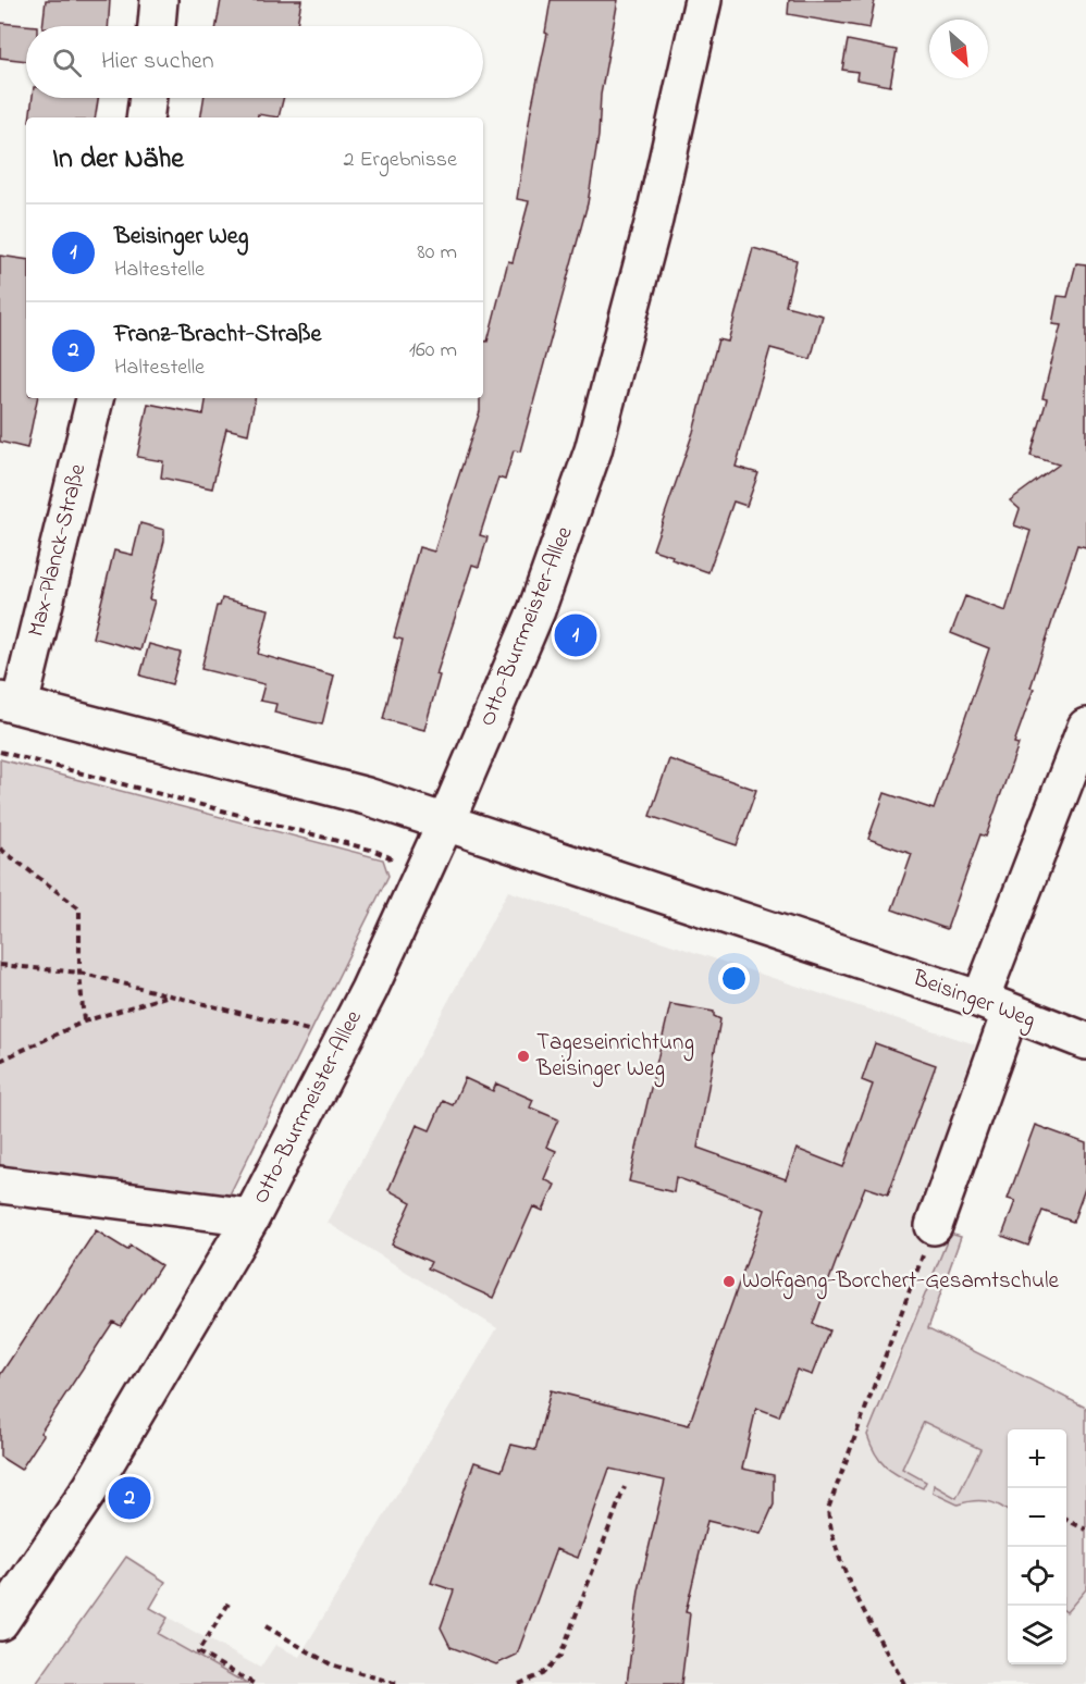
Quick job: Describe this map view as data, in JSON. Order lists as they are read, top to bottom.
{
  "streets": {
    "street": ["Max-Planck-Straße", "Otto-Burrmeister-Allee", "Beisinger Weg"]
  },
  "crossings": [
    ["Max-Planck-Straße", "Beisinger Weg"],
    ["Otto-Burrmeister-Allee", "Beisinger Weg"]
  ],
  "places": ["Tageseinrichtung Beisinger Weg", "Wolfgang-Borchert-Gesamtschule"],
  "north": "bottom right",
  "page": {
    "search": "Hier suchen",
    "heading": ["In der Nähe", "2 Ergebnisse"],
    "list": [
      {
        "mark": "1",
        "name": "Beisinger Weg",
        "note": "Haltestelle",
        "value": "80 m"
      },
      {
        "mark": "2",
        "name": "Franz-Bracht-Straße",
        "note": "Haltestelle",
        "value": "160 m"
      }
    ],
    "pins": ["1", "2"],
    "map_buttons": ["+", "−"]
  }
}
